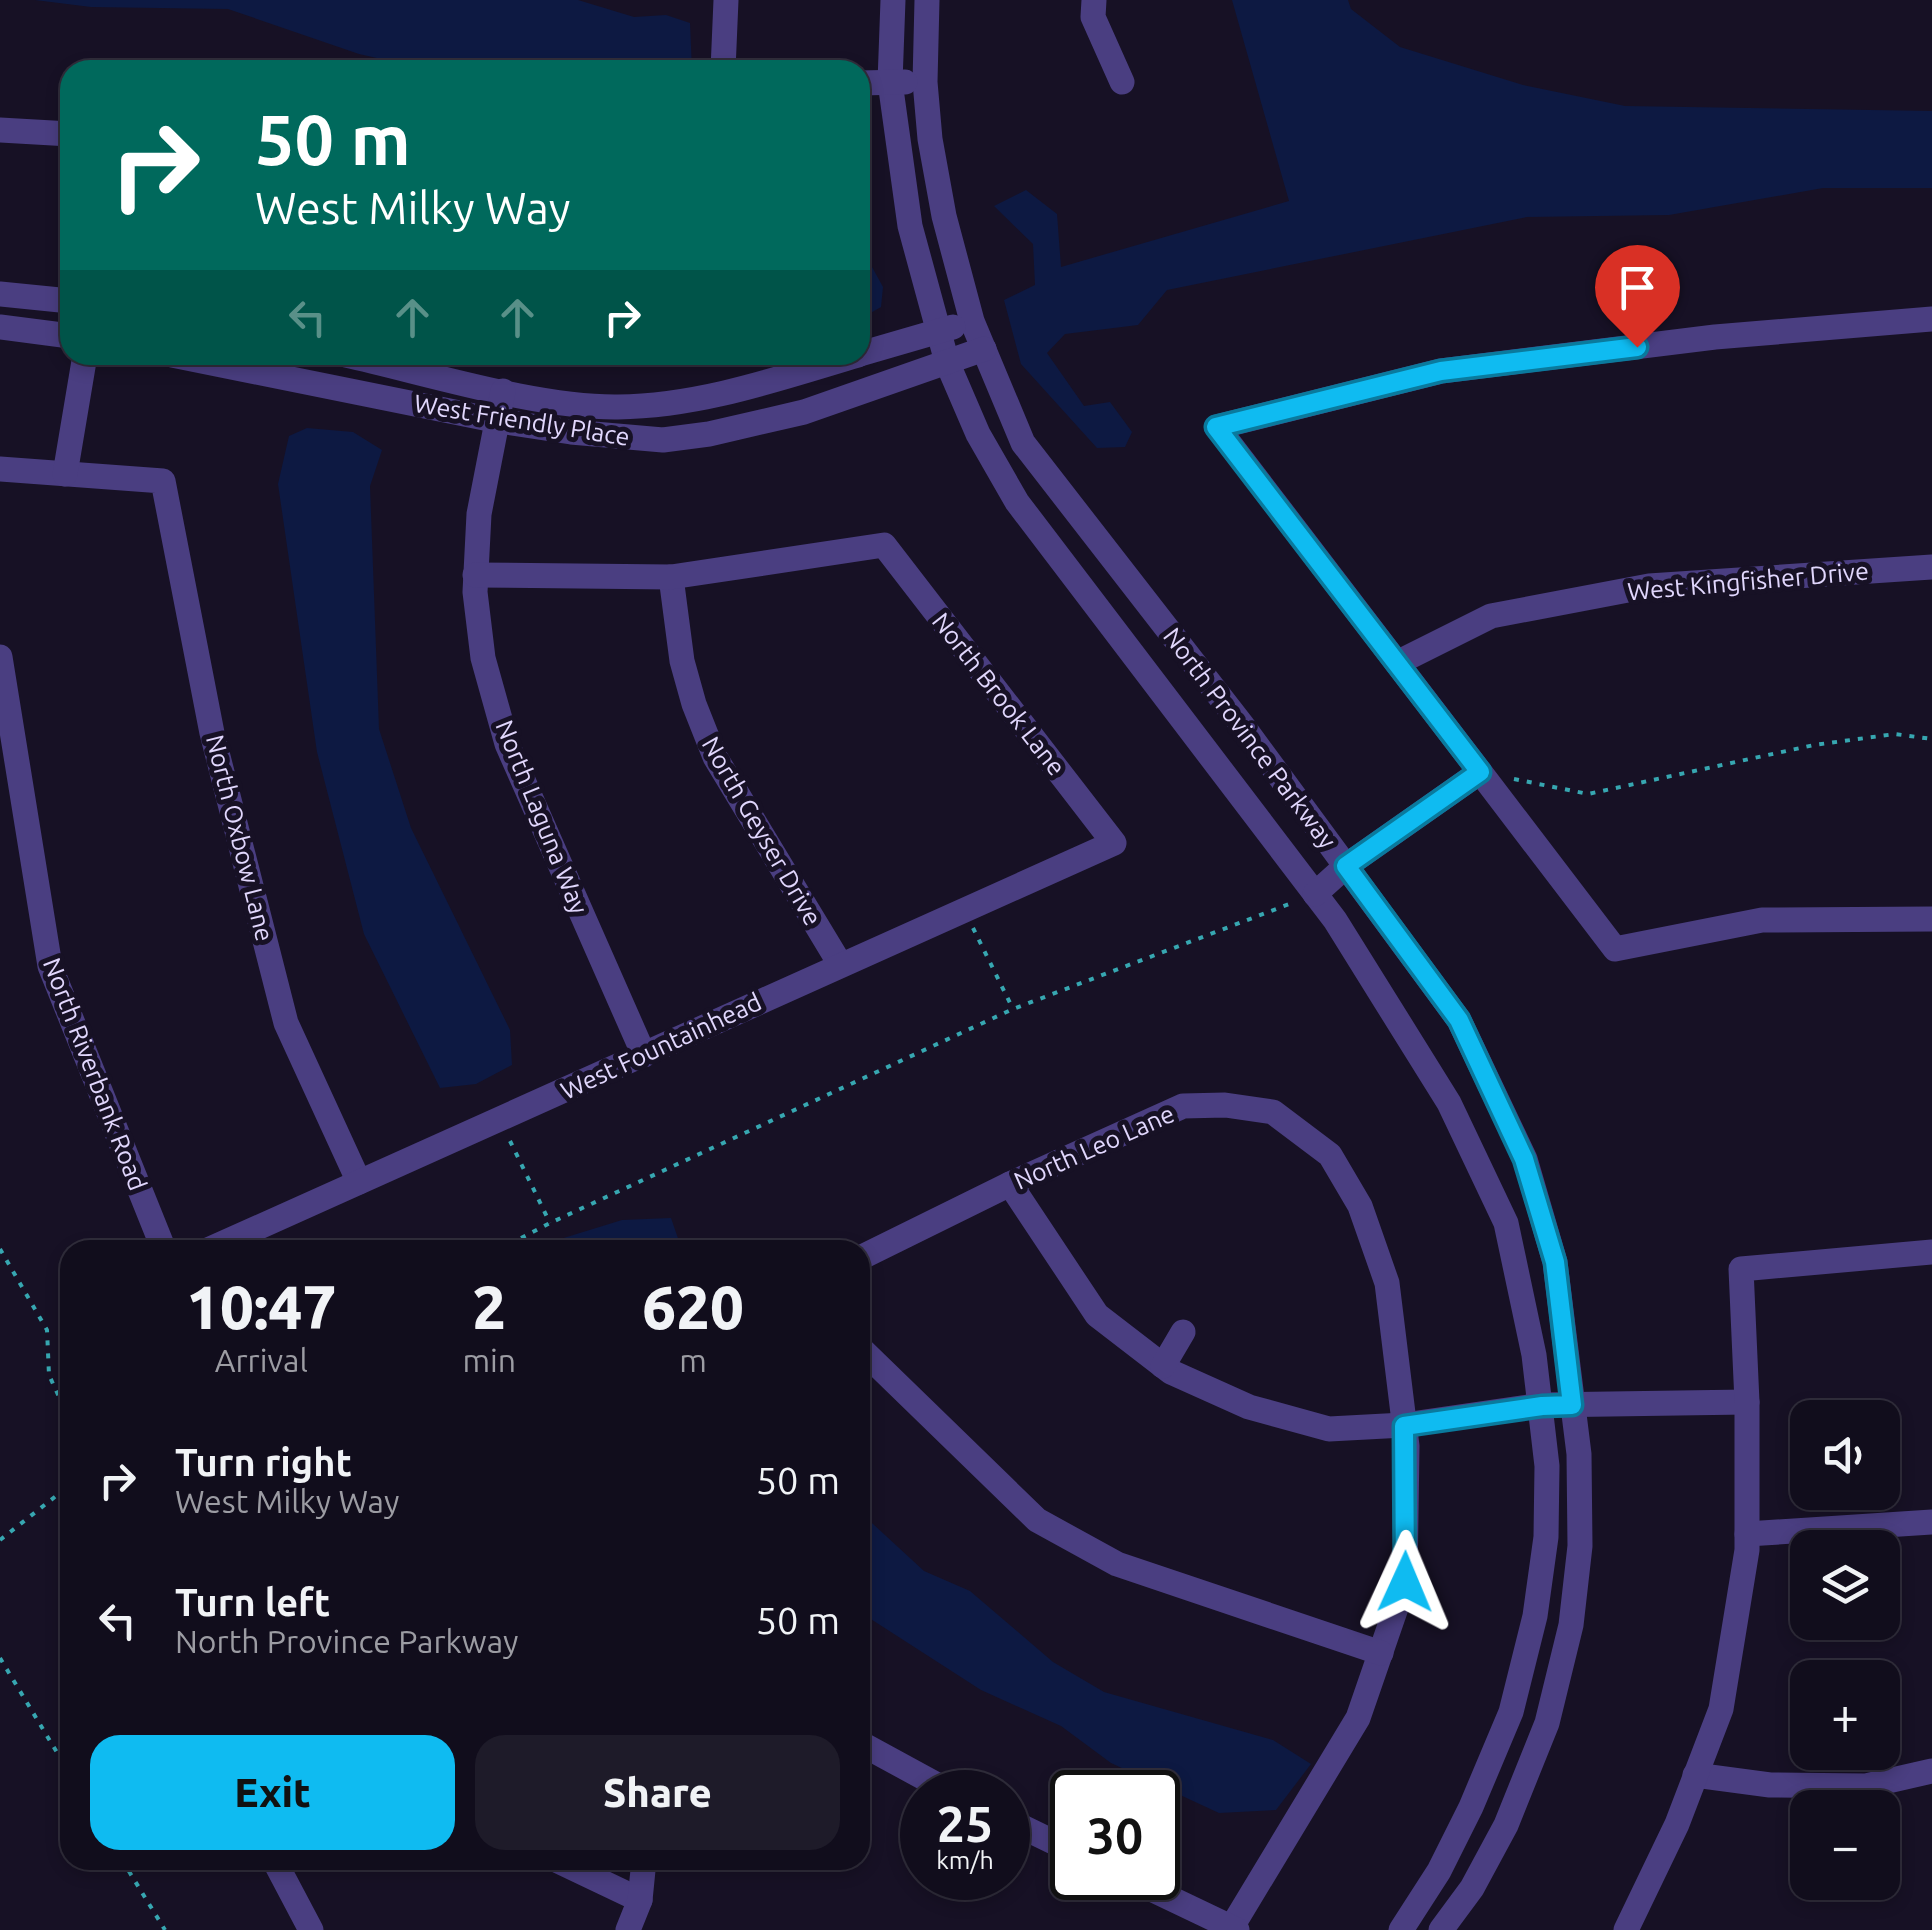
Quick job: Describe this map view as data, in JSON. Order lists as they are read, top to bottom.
{
  "streets": {
    "street": [
      "West Friendly Place",
      "West Kingfisher Drive",
      "North Brook Lane",
      "North Province Parkway",
      "North Laguna Way",
      "North Geyser Drive",
      "North Oxbow Lane",
      "West Fountainhead",
      "North Riverbank Road",
      "North Leo Lane"
    ]
  },
  "crossings": [
    ["West Friendly Place", "North Province Parkway"],
    ["West Friendly Place", "North Laguna Way"],
    ["North Brook Lane", "North Geyser Drive"],
    ["North Brook Lane", "West Fountainhead"],
    ["North Laguna Way", "West Fountainhead"],
    ["North Geyser Drive", "West Fountainhead"],
    ["North Oxbow Lane", "West Fountainhead"]
  ],
  "page": {
    "turn": ["50 m", "West Milky Way"],
    "eta": [
      "10:47",
      "Arrival",
      "2",
      "min",
      "620",
      "m"
    ],
    "map_buttons": ["+", "−"],
    "list": [
      {
        "name": "Turn right",
        "note": "West Milky Way",
        "value": "50 m"
      },
      {
        "name": "Turn left",
        "note": "North Province Parkway",
        "value": "50 m"
      }
    ],
    "buttons": ["Exit", "Share"],
    "speed": "25 km/h",
    "limit": "30"
  }
}
